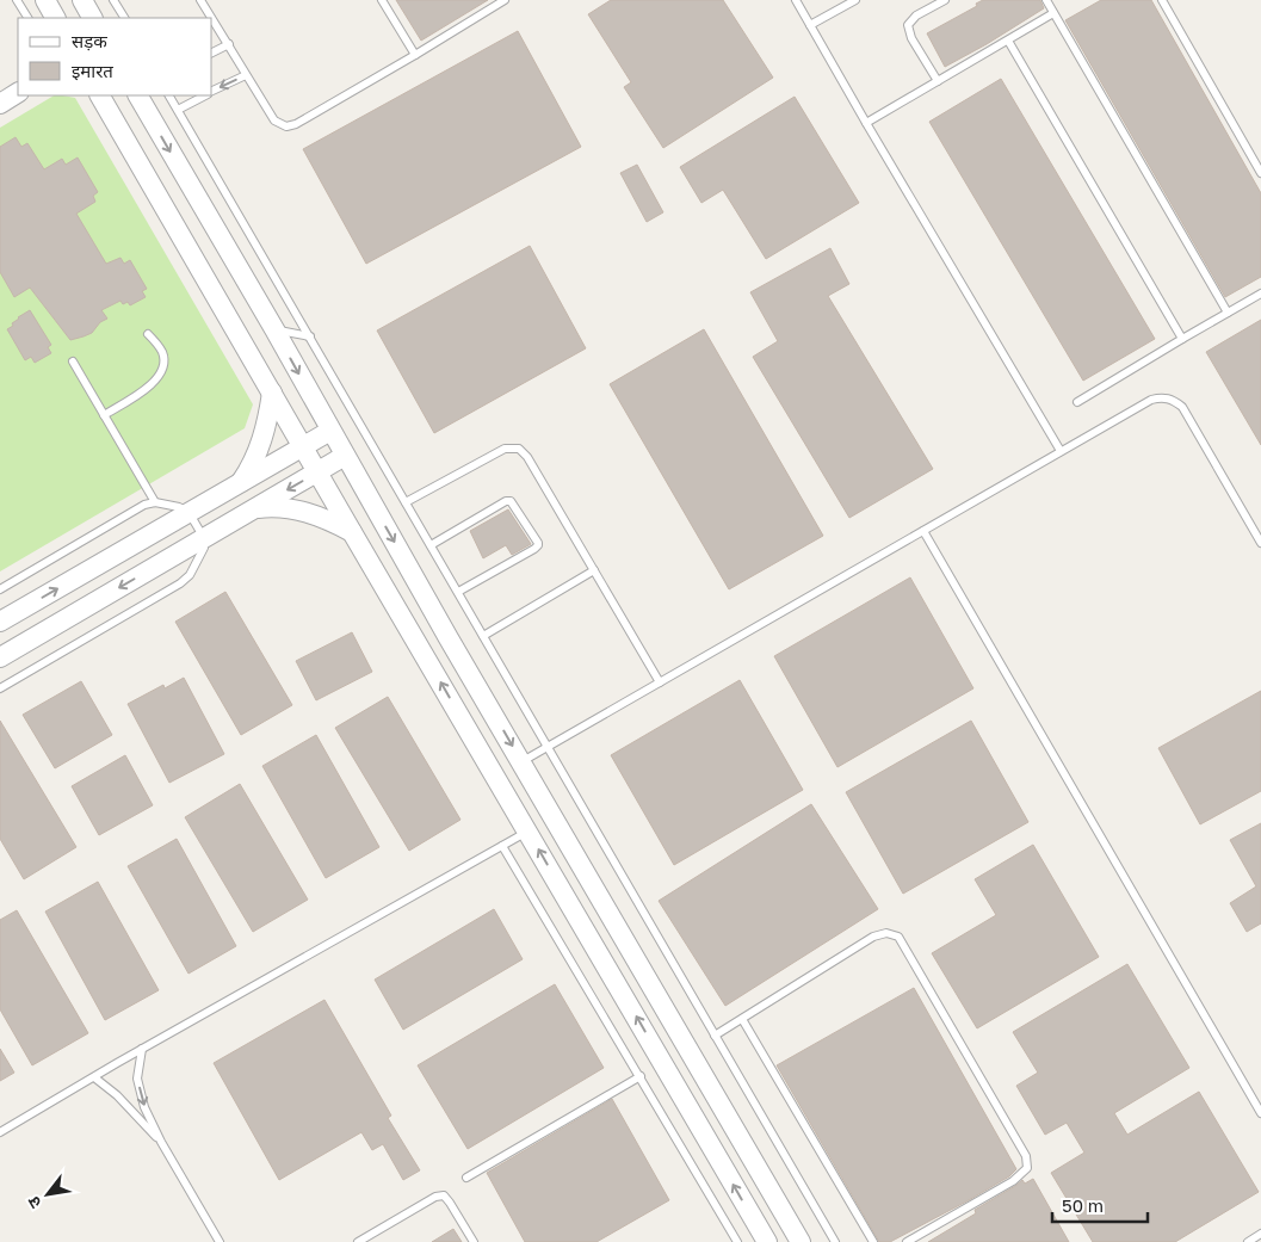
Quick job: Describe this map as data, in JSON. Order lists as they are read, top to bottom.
{
  "legend": ["सड़क", "इमारत"],
  "scale_bar": "50 m",
  "north": "bottom left"
}
